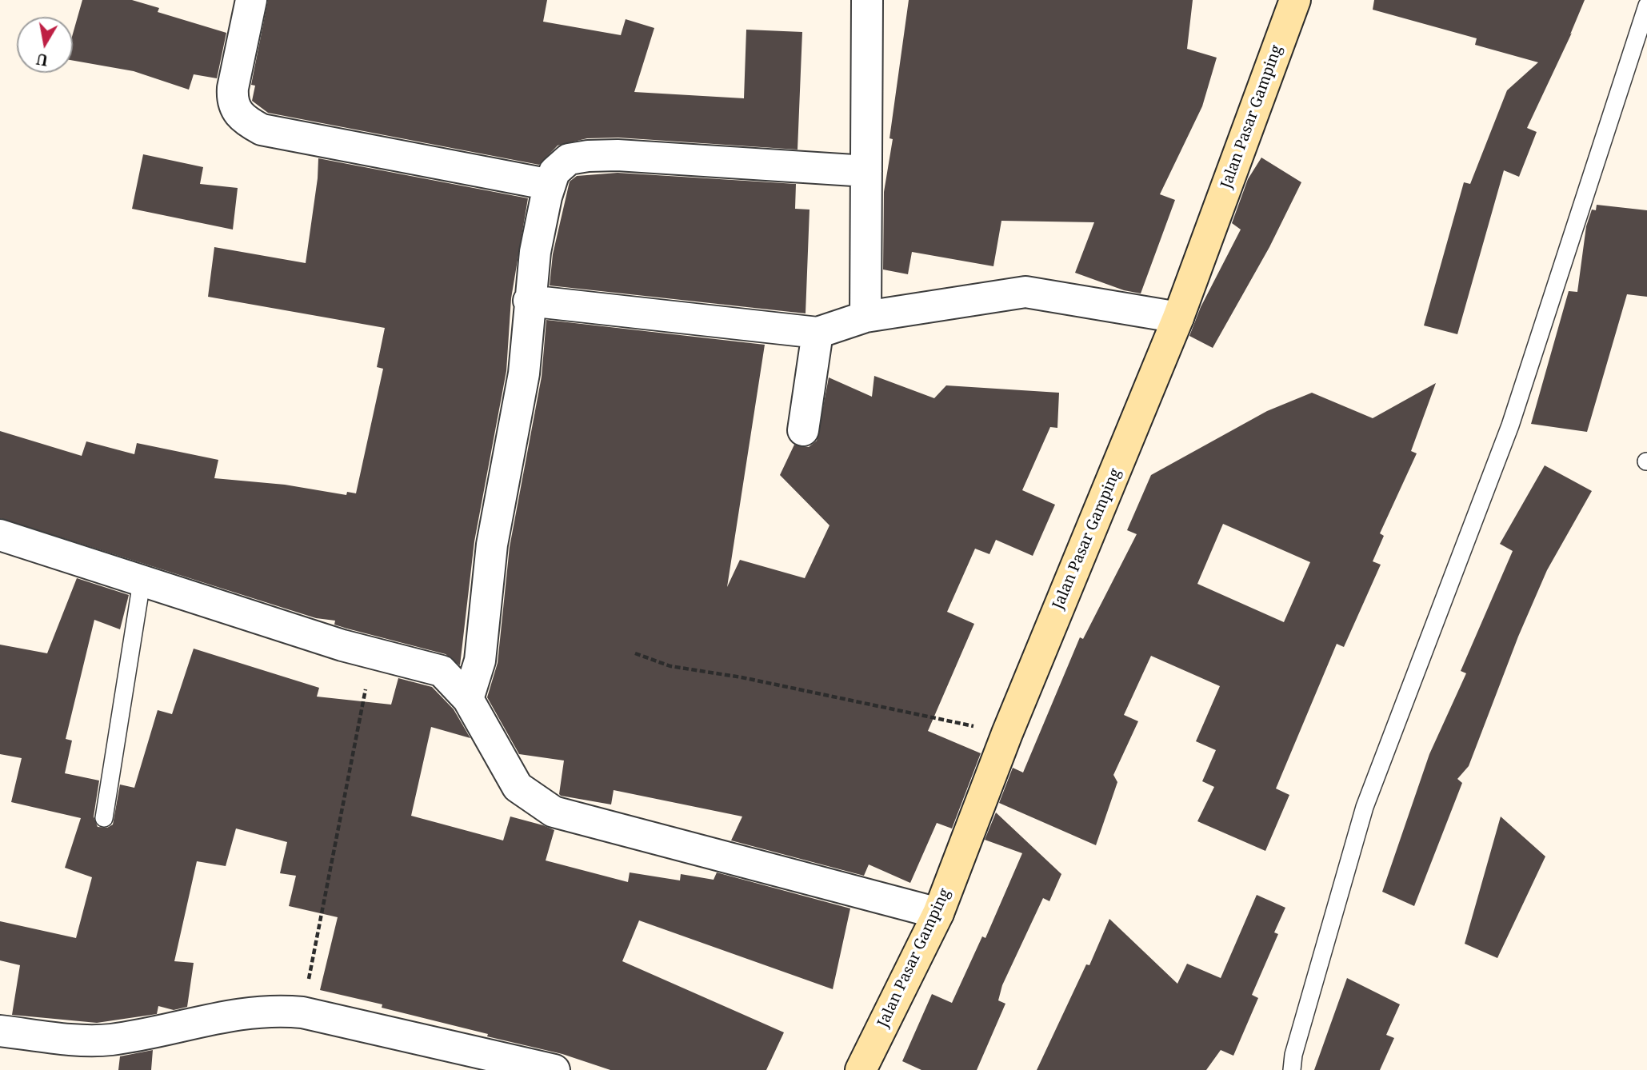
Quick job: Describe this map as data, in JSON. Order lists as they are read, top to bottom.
{
  "streets": {
    "main road": ["Jalan Pasar Gamping"]
  },
  "north": "bottom"
}
